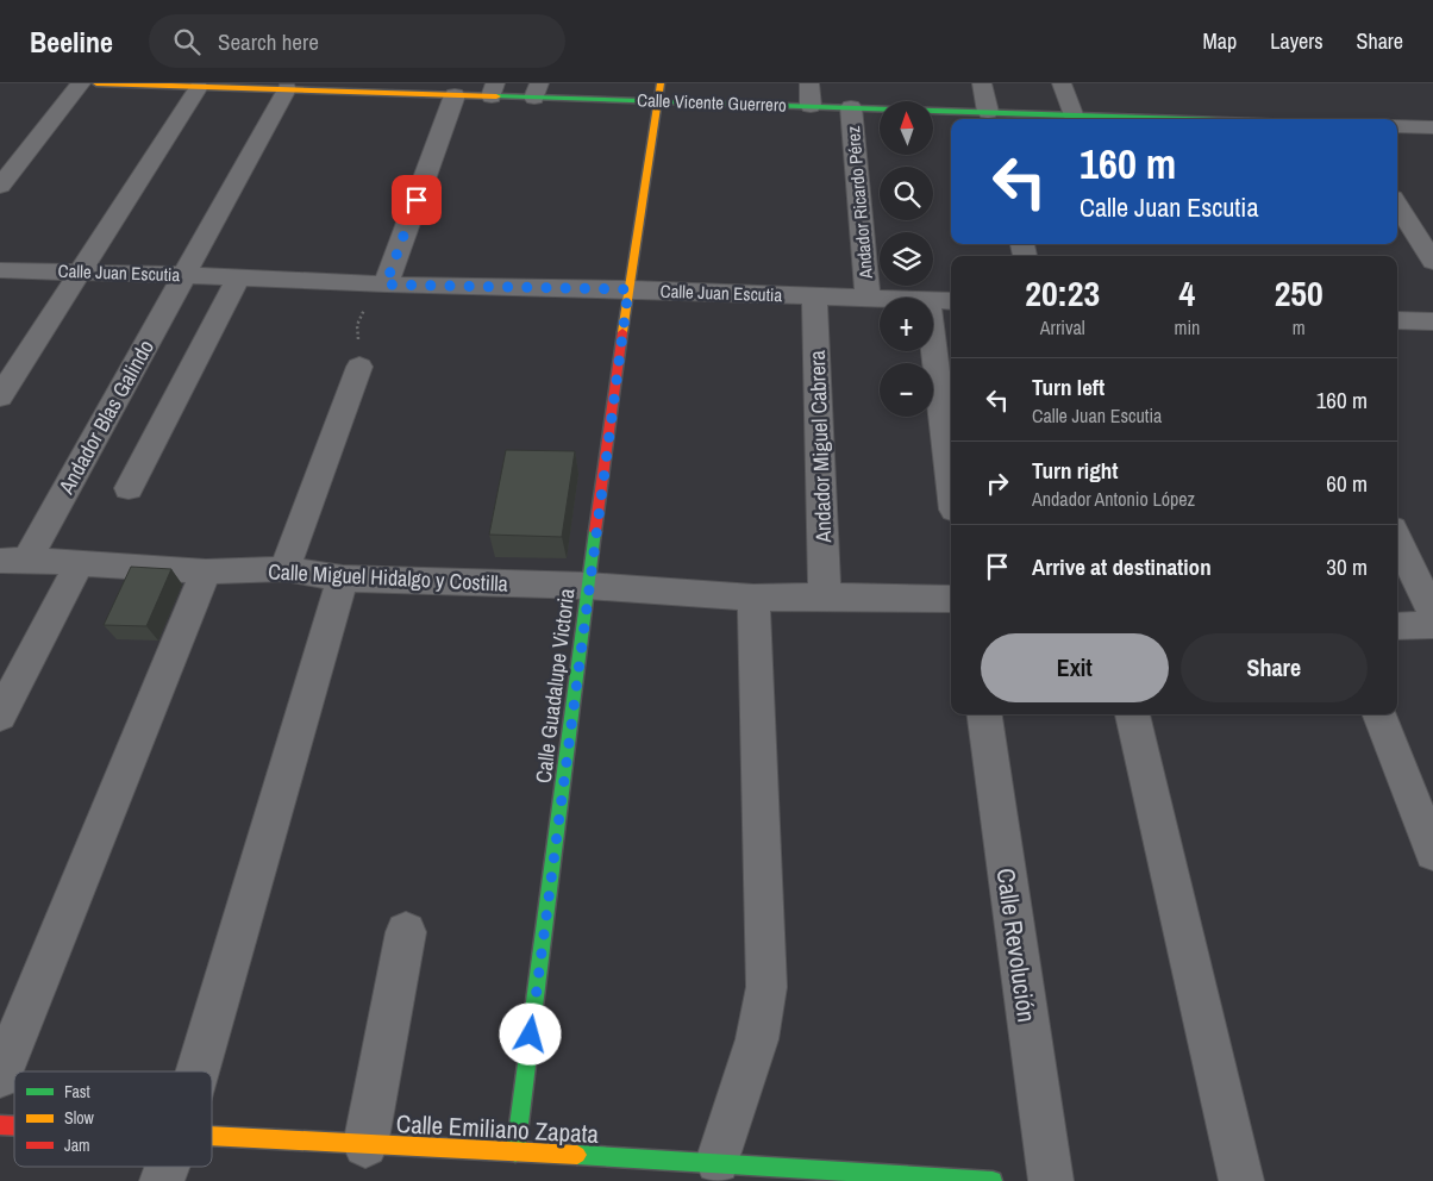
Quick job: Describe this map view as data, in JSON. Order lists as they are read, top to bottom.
{
  "streets": {
    "street": [
      "Calle Vicente Guerrero",
      "Andador Ricardo Pérez",
      "Calle Juan Escutia",
      "Andador Blas Galindo",
      "Andador Miguel Cabrera",
      "Calle Miguel Hidalgo y Costilla",
      "Calle Guadalupe Victoria",
      "Calle Revolución",
      "Calle Emiliano Zapata"
    ]
  },
  "crossings": [
    ["Calle Vicente Guerrero", "Andador Ricardo Pérez"],
    ["Calle Vicente Guerrero", "Andador Blas Galindo"],
    ["Calle Vicente Guerrero", "Calle Guadalupe Victoria"],
    ["Andador Ricardo Pérez", "Calle Juan Escutia"],
    ["Calle Juan Escutia", "Andador Blas Galindo"],
    ["Calle Juan Escutia", "Andador Miguel Cabrera"],
    ["Calle Juan Escutia", "Calle Guadalupe Victoria"],
    ["Andador Blas Galindo", "Calle Miguel Hidalgo y Costilla"],
    ["Andador Miguel Cabrera", "Calle Miguel Hidalgo y Costilla"],
    ["Calle Miguel Hidalgo y Costilla", "Calle Guadalupe Victoria"],
    ["Calle Guadalupe Victoria", "Calle Emiliano Zapata"]
  ],
  "legend": ["Fast", "Slow", "Jam"],
  "north": "top",
  "page": {
    "header": "Beeline",
    "search": "Search here",
    "nav": ["Map", "Layers", "Share"],
    "map_buttons": ["+", "−"],
    "turn": ["160 m", "Calle Juan Escutia"],
    "eta": [
      "20:23",
      "Arrival",
      "4",
      "min",
      "250",
      "m"
    ],
    "list": [
      {
        "name": "Turn left",
        "note": "Calle Juan Escutia",
        "value": "160 m"
      },
      {
        "name": "Turn right",
        "note": "Andador Antonio López",
        "value": "60 m"
      },
      {
        "name": "Arrive at destination",
        "value": "30 m"
      }
    ],
    "buttons": ["Exit", "Share"]
  }
}
